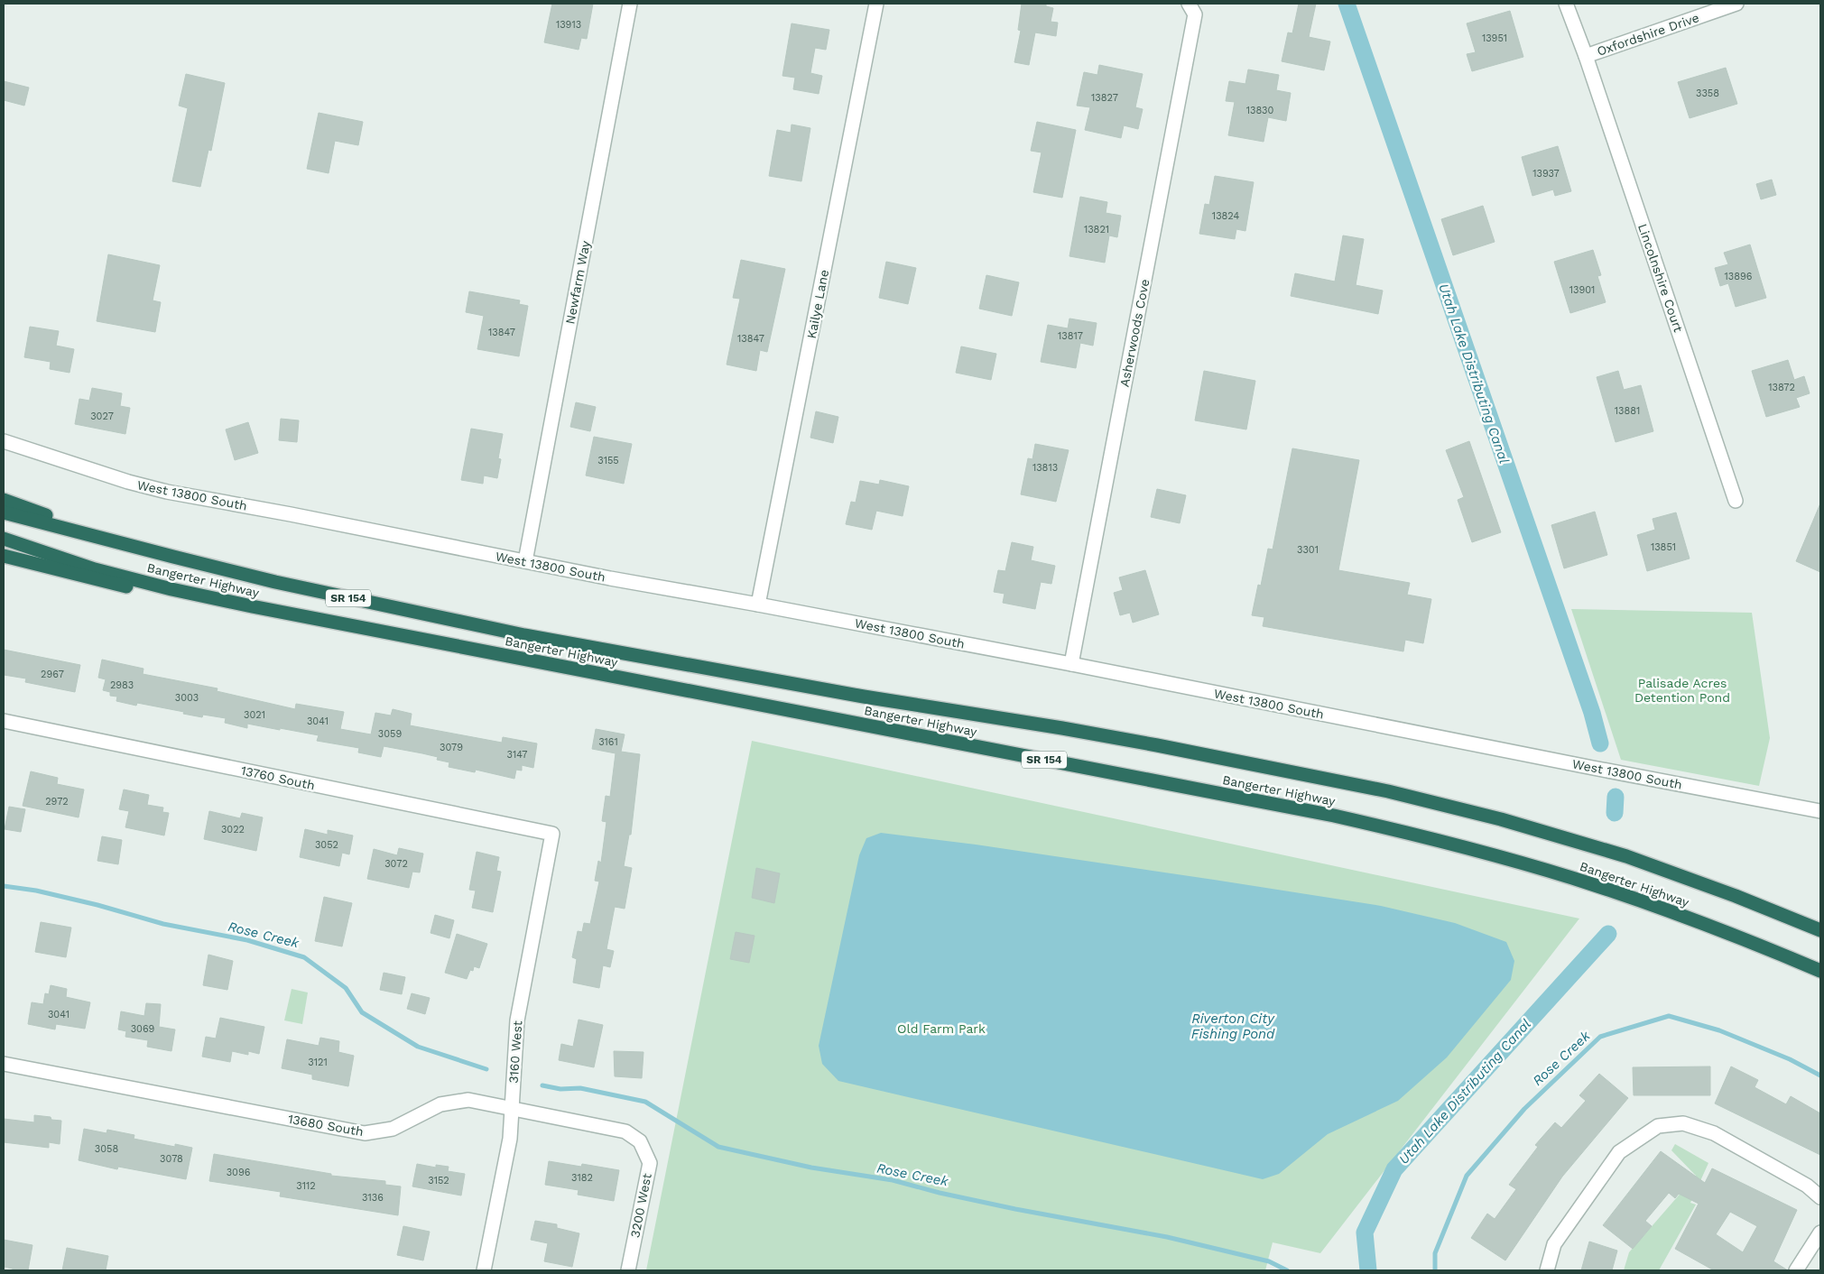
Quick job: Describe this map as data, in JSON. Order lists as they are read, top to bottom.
{
  "streets": {
    "highway": ["Bangerter Highway", "SR 154"],
    "street": [
      "Oxfordshire Drive",
      "Lincolnshire Court",
      "Newfarm Way",
      "Kailye Lane",
      "Asherwoods Cove",
      "West 13800 South",
      "13760 South",
      "3160 West",
      "13680 South",
      "3200 West"
    ]
  },
  "crossings": [
    ["Oxfordshire Drive", "Lincolnshire Court"],
    ["Newfarm Way", "West 13800 South"],
    ["Kailye Lane", "West 13800 South"],
    ["Asherwoods Cove", "West 13800 South"],
    ["13760 South", "3160 West"],
    ["3160 West", "13680 South"],
    ["13680 South", "3200 West"]
  ],
  "water": ["Utah Lake Distributing Canal", "Rose Creek", "Riverton City Fishing Pond"],
  "parks": ["Palisade Acres Detention Pond", "Old Farm Park"],
  "house_numbers": [
    "13913",
    "13951",
    "3358",
    "13827",
    "13830",
    "13937",
    "13824",
    "13821",
    "13896",
    "13901",
    "13847",
    "13817",
    "13847",
    "13872",
    "13881",
    "3027",
    "3155",
    "13813",
    "13851",
    "3301",
    "2967",
    "2983",
    "3003",
    "3021",
    "3041",
    "3059",
    "3161",
    "3079",
    "3147",
    "2972",
    "3022",
    "3052",
    "3072",
    "3041",
    "3069",
    "3121",
    "3058",
    "3078",
    "3096",
    "3182",
    "3152",
    "3112",
    "3136"
  ]
}
